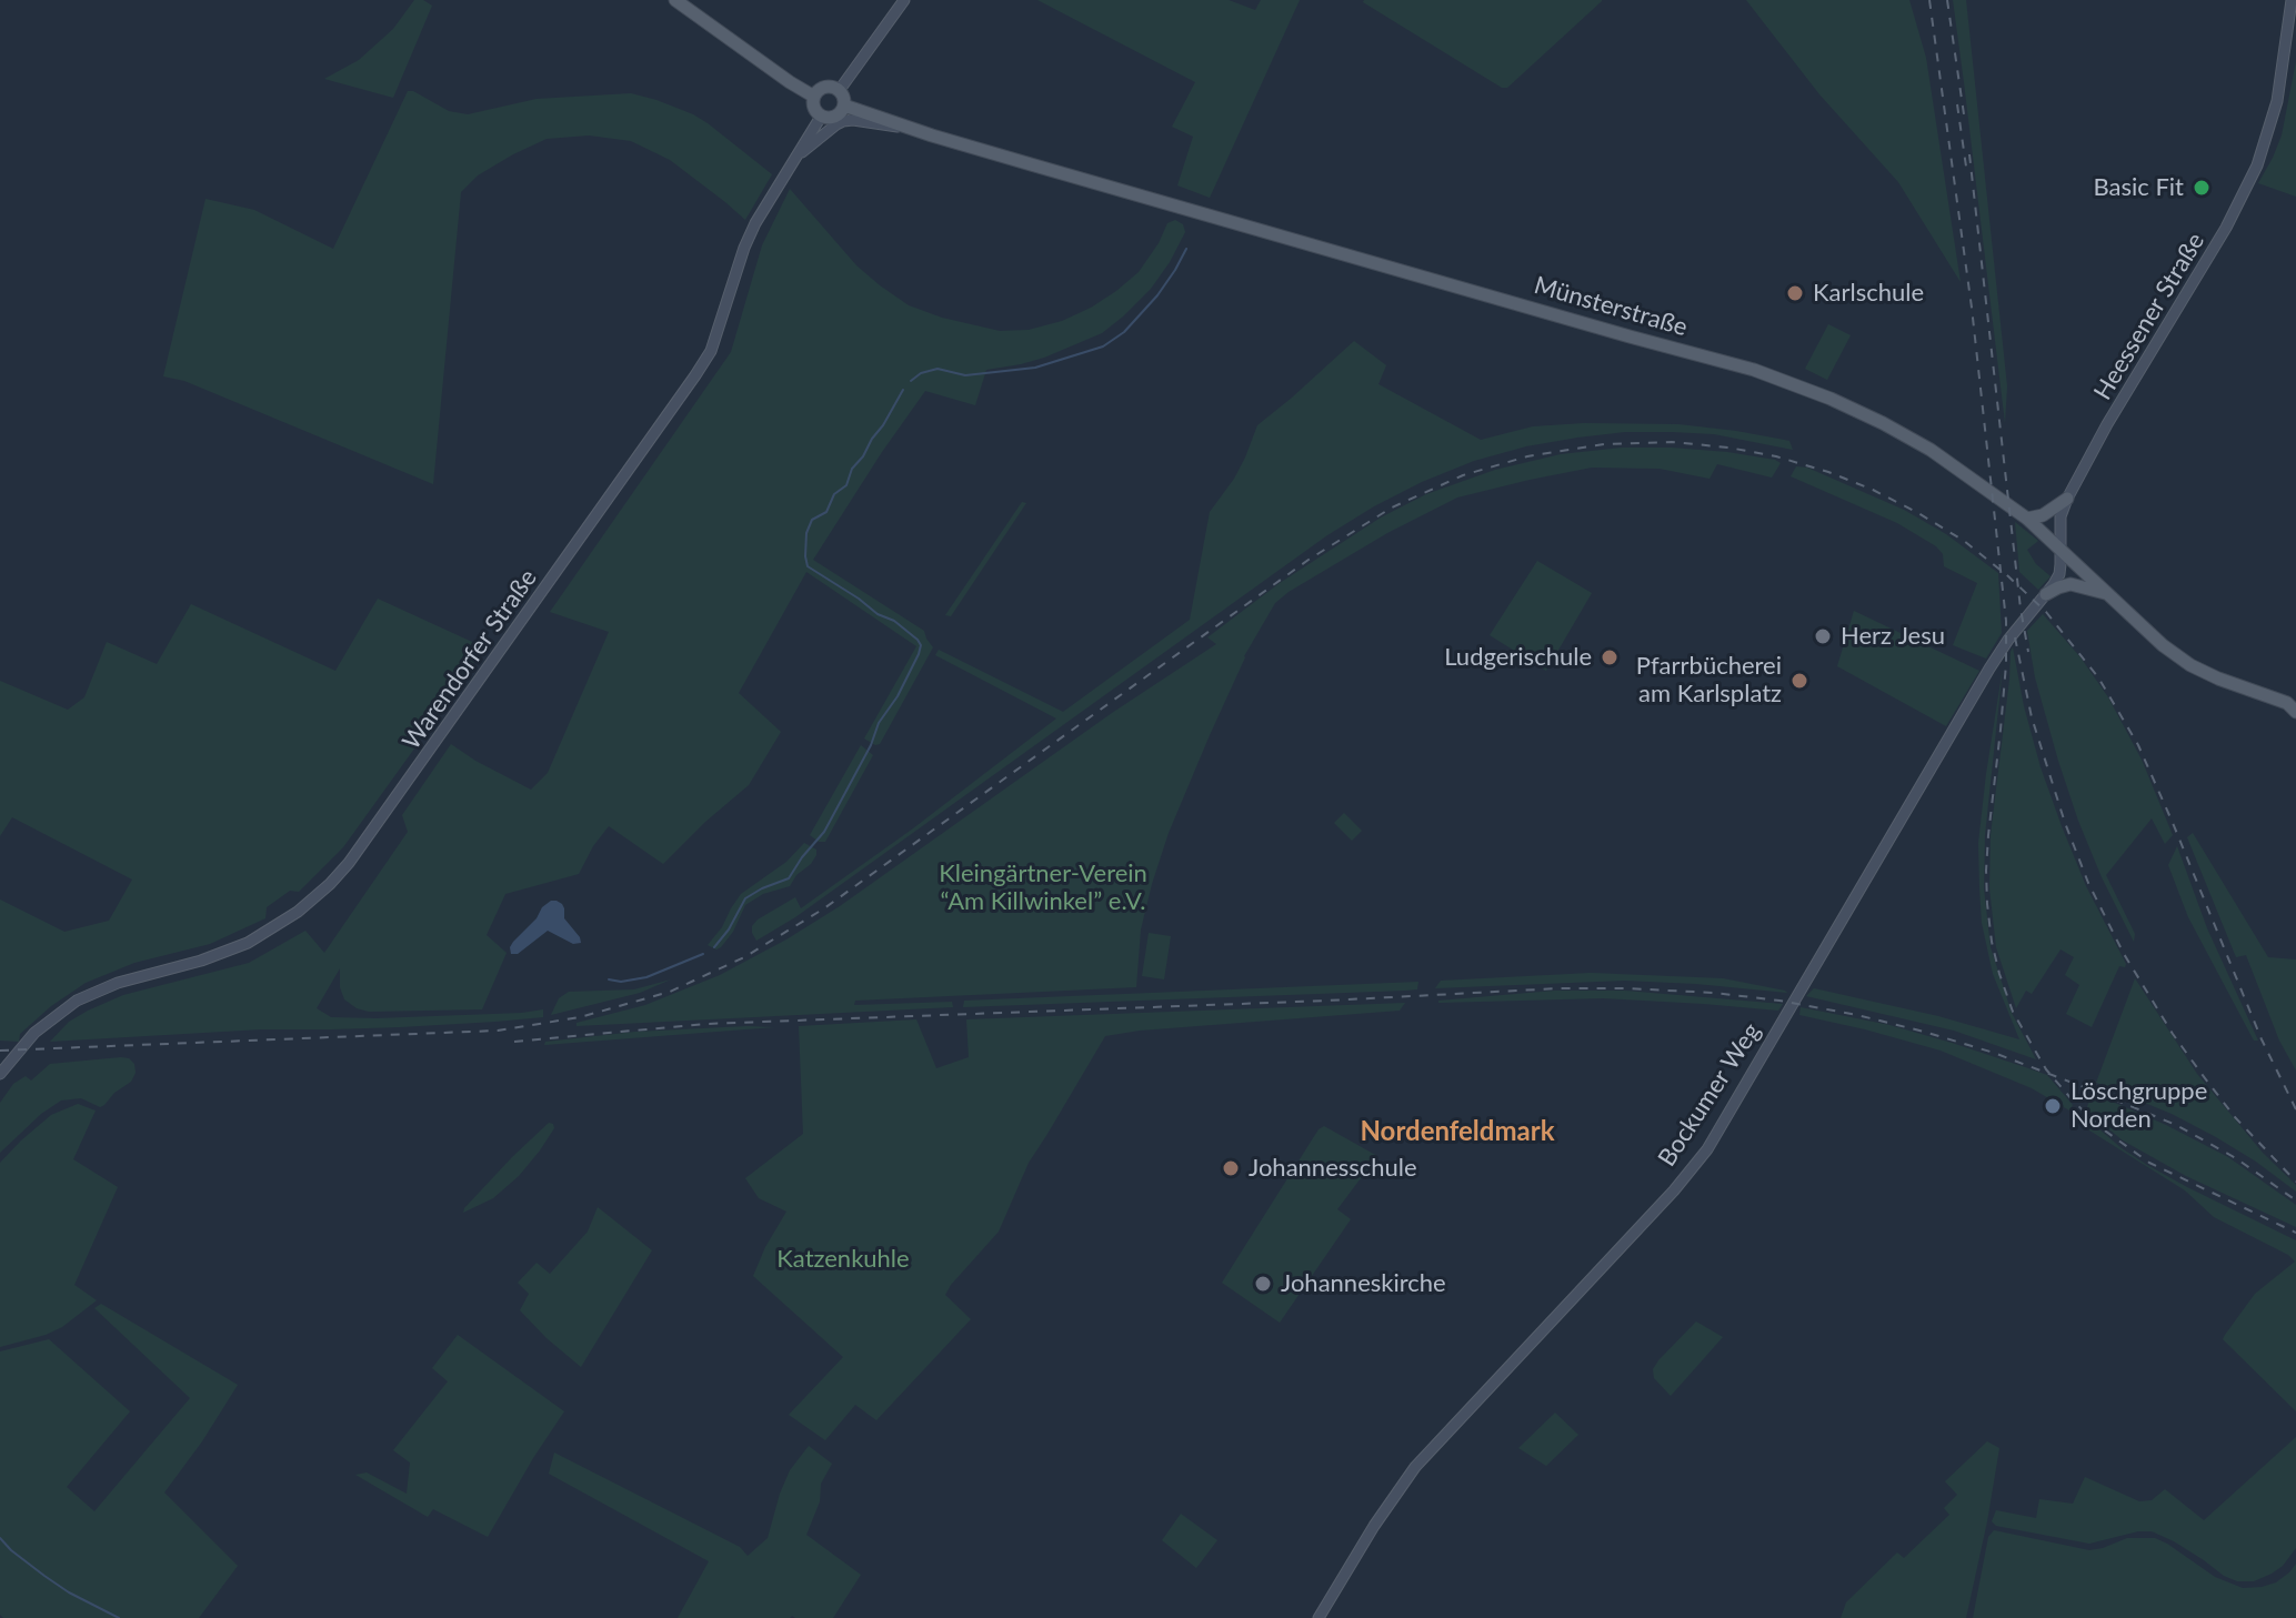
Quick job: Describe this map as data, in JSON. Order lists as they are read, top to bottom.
{
  "streets": {
    "main road": [
      "Münsterstraße",
      "Heessener Straße",
      "Warendorfer Straße",
      "Bockumer Weg"
    ]
  },
  "crossings": [
    ["Münsterstraße", "Heessener Straße"],
    ["Münsterstraße", "Warendorfer Straße"],
    ["Münsterstraße", "Bockumer Weg"],
    ["Heessener Straße", "Bockumer Weg"]
  ],
  "districts": ["Nordenfeldmark"],
  "parks": ["Kleingärtner-Verein “Am Killwinkel” e.V.", "Katzenkuhle"],
  "places": [
    "Basic Fit",
    "Karlschule",
    "Herz Jesu",
    "Ludgerischule",
    "Pfarrbücherei am Karlsplatz",
    "Löschgruppe Norden",
    "Johannesschule",
    "Johanneskirche"
  ]
}
